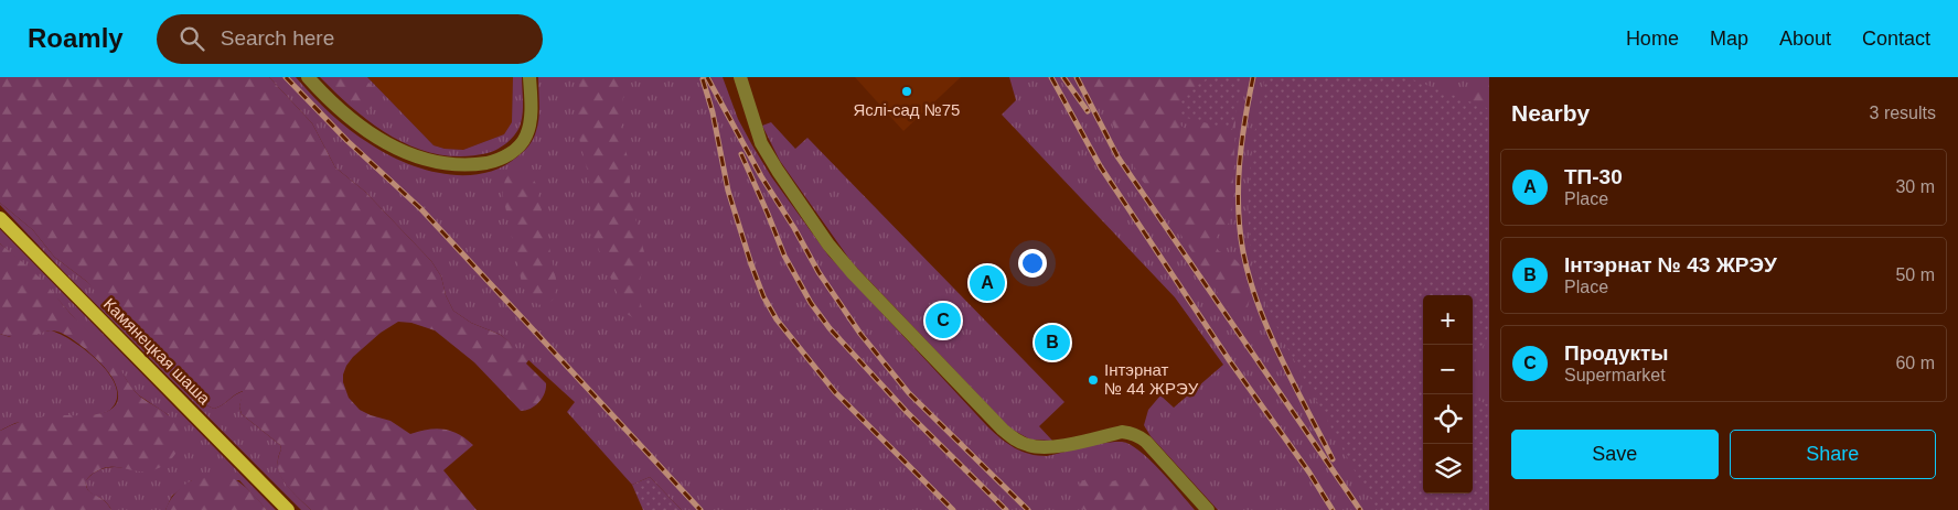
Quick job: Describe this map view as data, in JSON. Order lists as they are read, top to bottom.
{
  "streets": {
    "main road": ["Камянецкая шаша"]
  },
  "places": ["Яслі-сад №75", "Інтэрнат № 44 ЖРЭУ"],
  "page": {
    "header": "Roamly",
    "search": "Search here",
    "nav": [
      "Home",
      "Map",
      "About",
      "Contact"
    ],
    "heading": ["Nearby", "3 results"],
    "list": [
      {
        "mark": "A",
        "name": "ТП-30",
        "note": "Place",
        "value": "30 m"
      },
      {
        "mark": "B",
        "name": "Інтэрнат № 43 ЖРЭУ",
        "note": "Place",
        "value": "50 m"
      },
      {
        "mark": "C",
        "name": "Продукты",
        "note": "Supermarket",
        "value": "60 m"
      }
    ],
    "pins": ["A", "C", "B"],
    "map_buttons": ["+", "−"],
    "buttons": ["Save", "Share"]
  }
}
